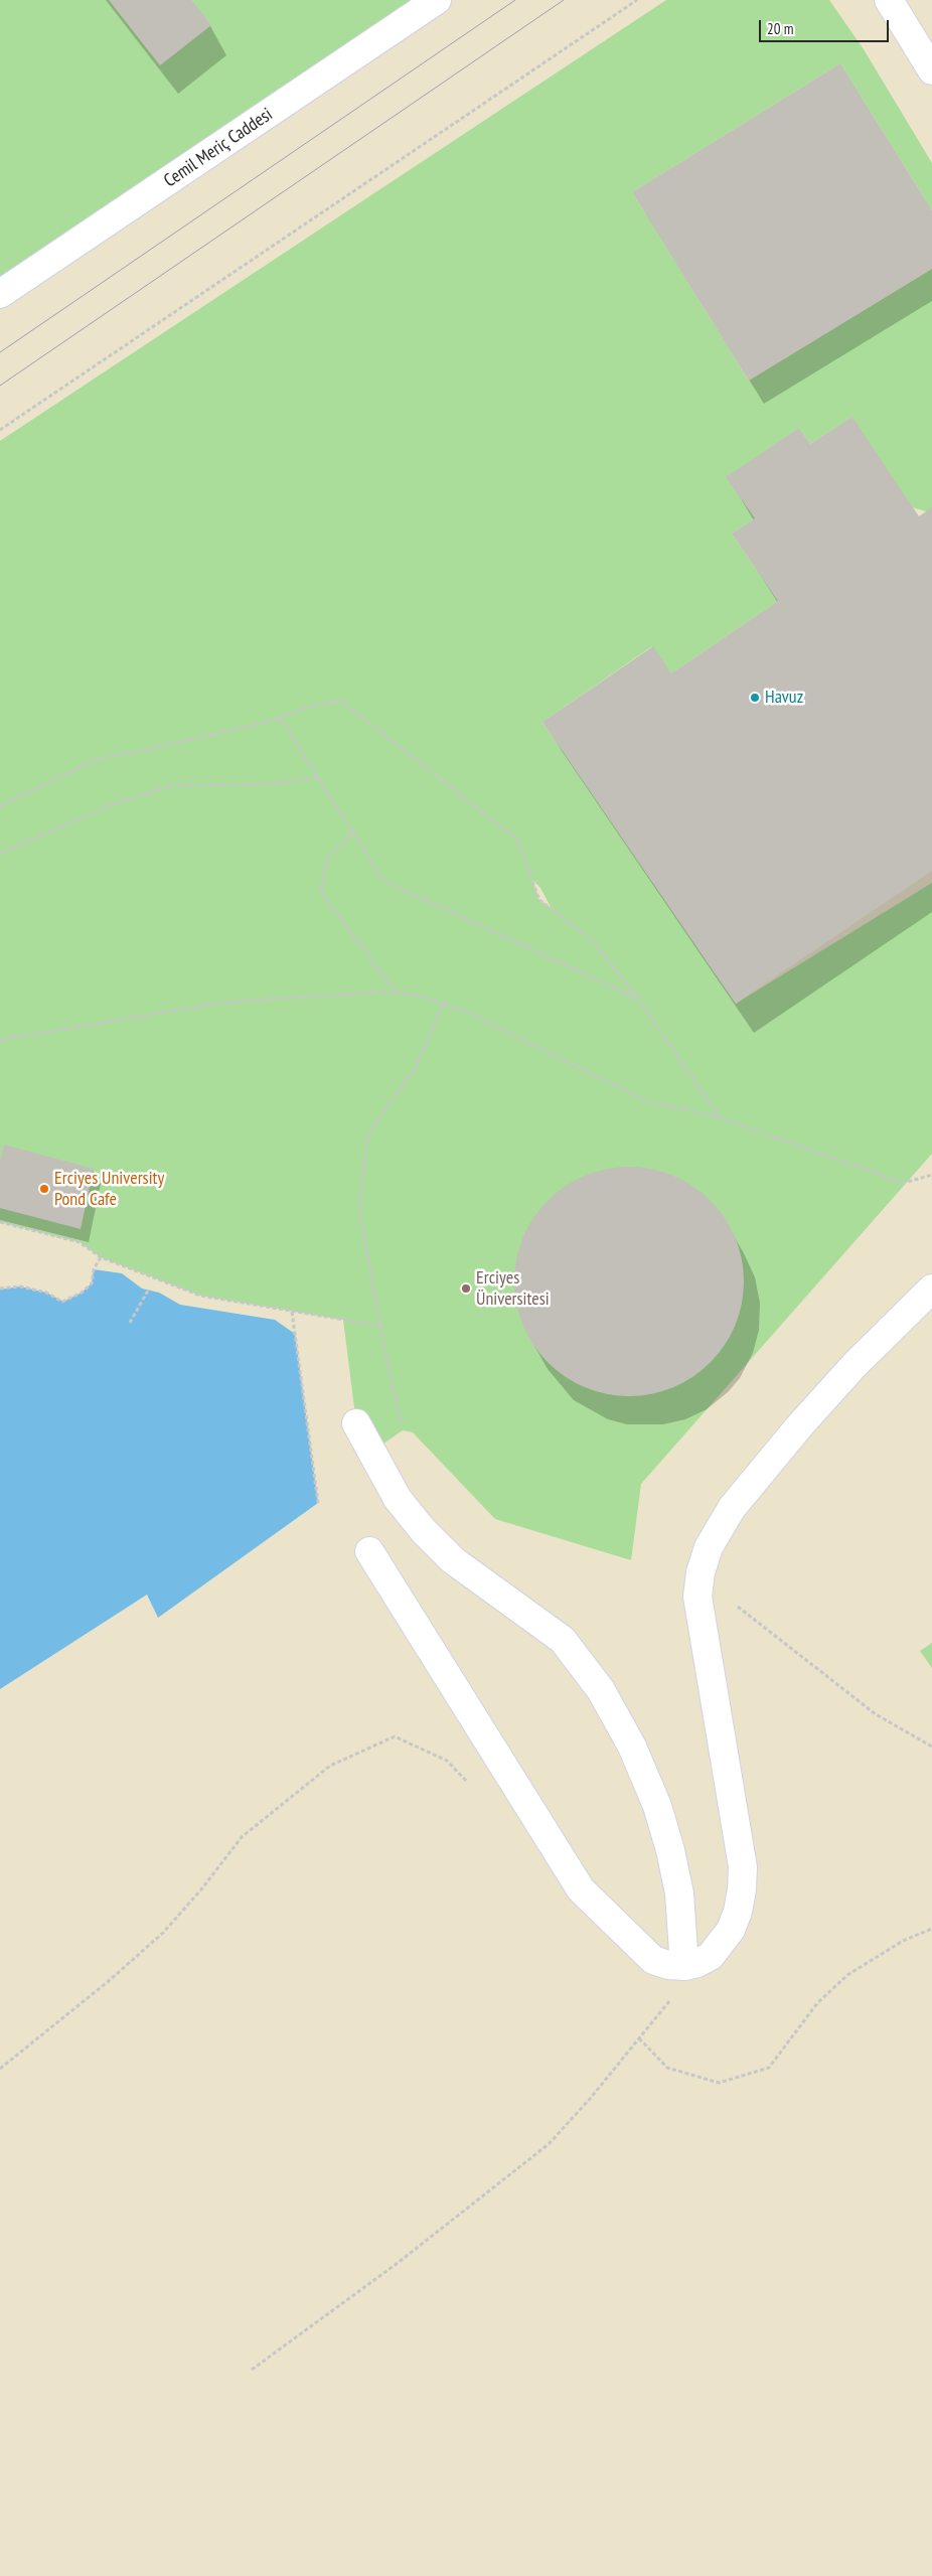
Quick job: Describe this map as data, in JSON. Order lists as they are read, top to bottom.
{
  "streets": {
    "street": ["Cemil Meriç Caddesi"]
  },
  "places": ["Havuz", "Erciyes University Pond Cafe", "Erciyes Üniversitesi"],
  "scale_bar": "20 m"
}
